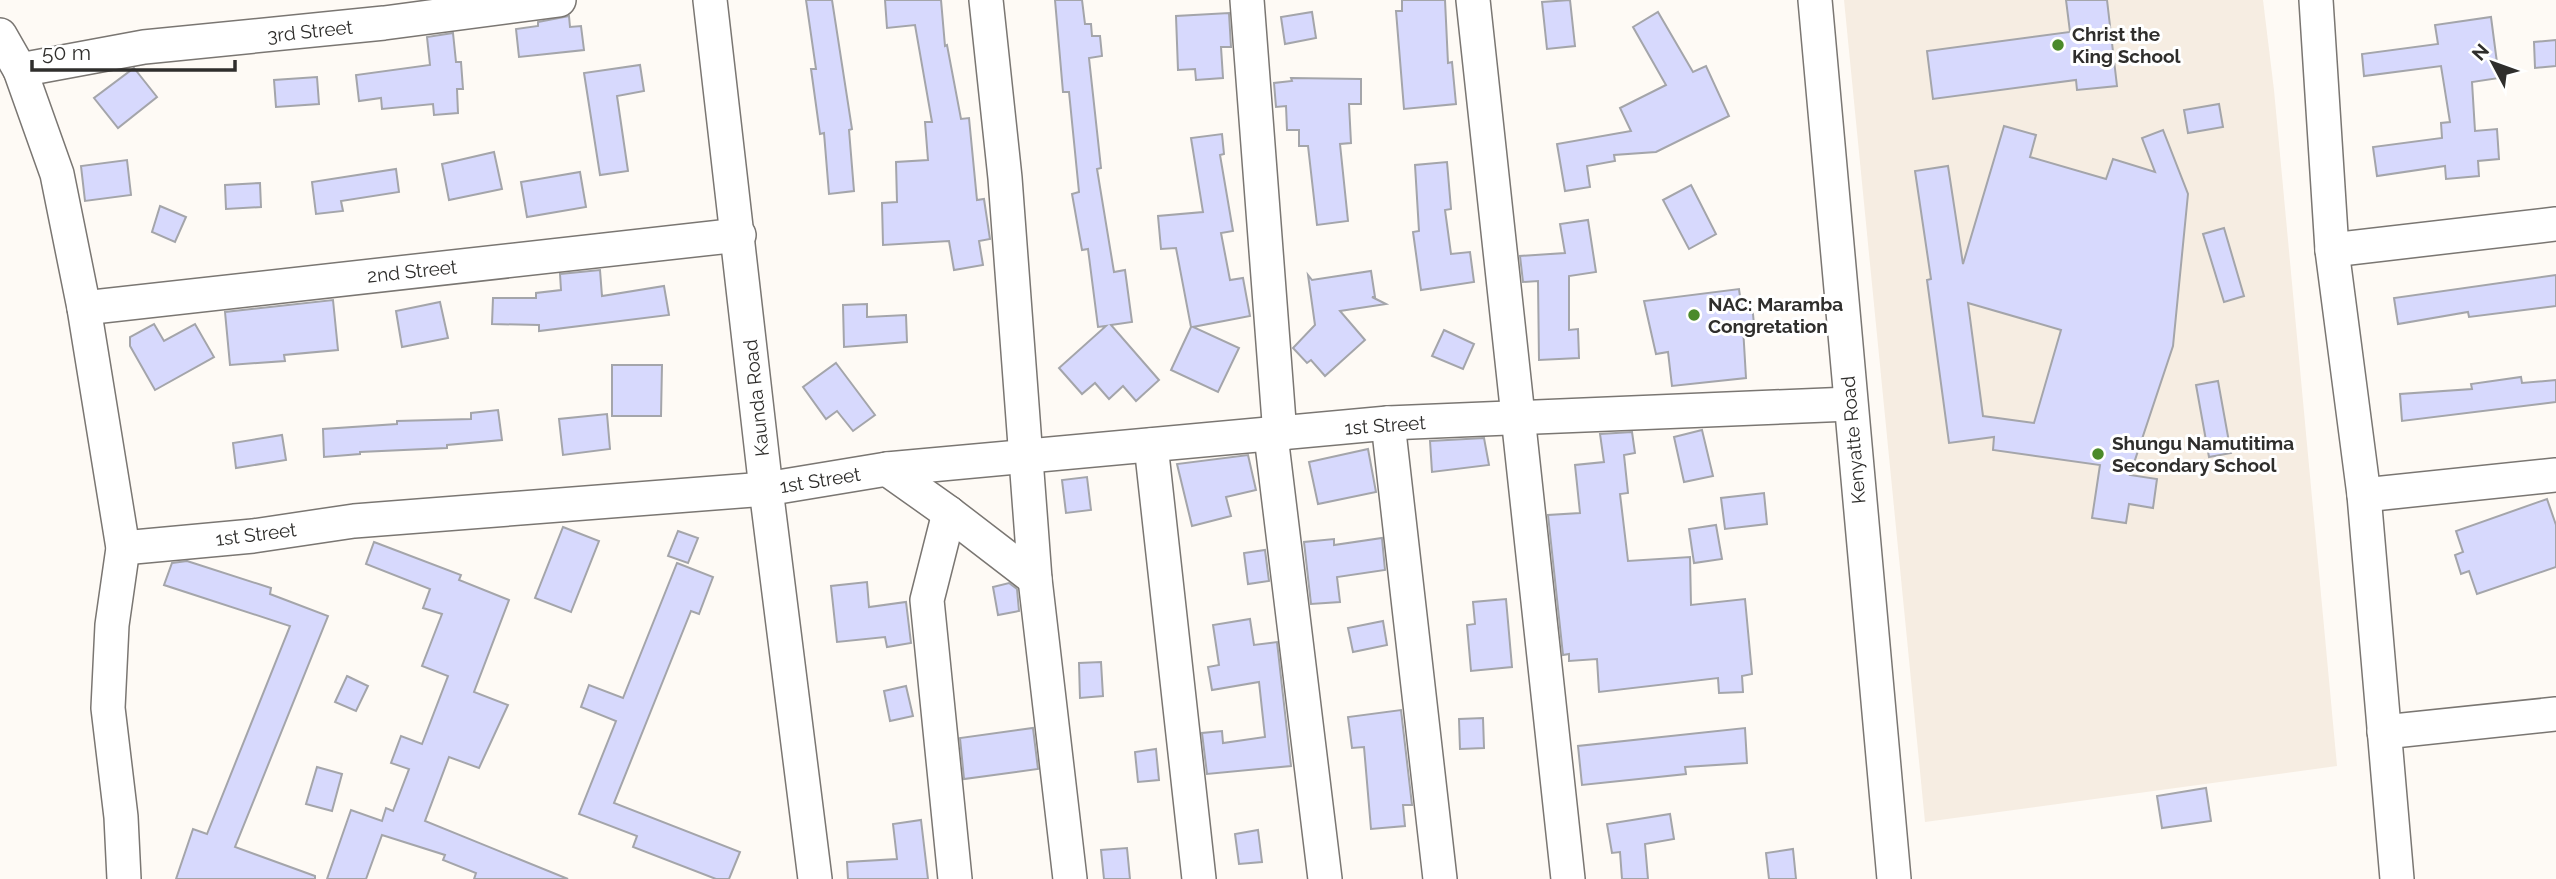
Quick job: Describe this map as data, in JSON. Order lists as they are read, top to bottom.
{
  "streets": {
    "street": [
      "3rd Street",
      "2nd Street",
      "Kaunda Road",
      "1st Street",
      "Kenyatte Road"
    ]
  },
  "crossings": [
    ["2nd Street", "Kaunda Road"],
    ["Kaunda Road", "1st Street"],
    ["1st Street", "Kenyatte Road"]
  ],
  "places": ["Christ the King School", "NAC: Maramba Congretation", "Shungu Namutitima Secondary School"],
  "scale_bar": "50 m",
  "north": "top left"
}
